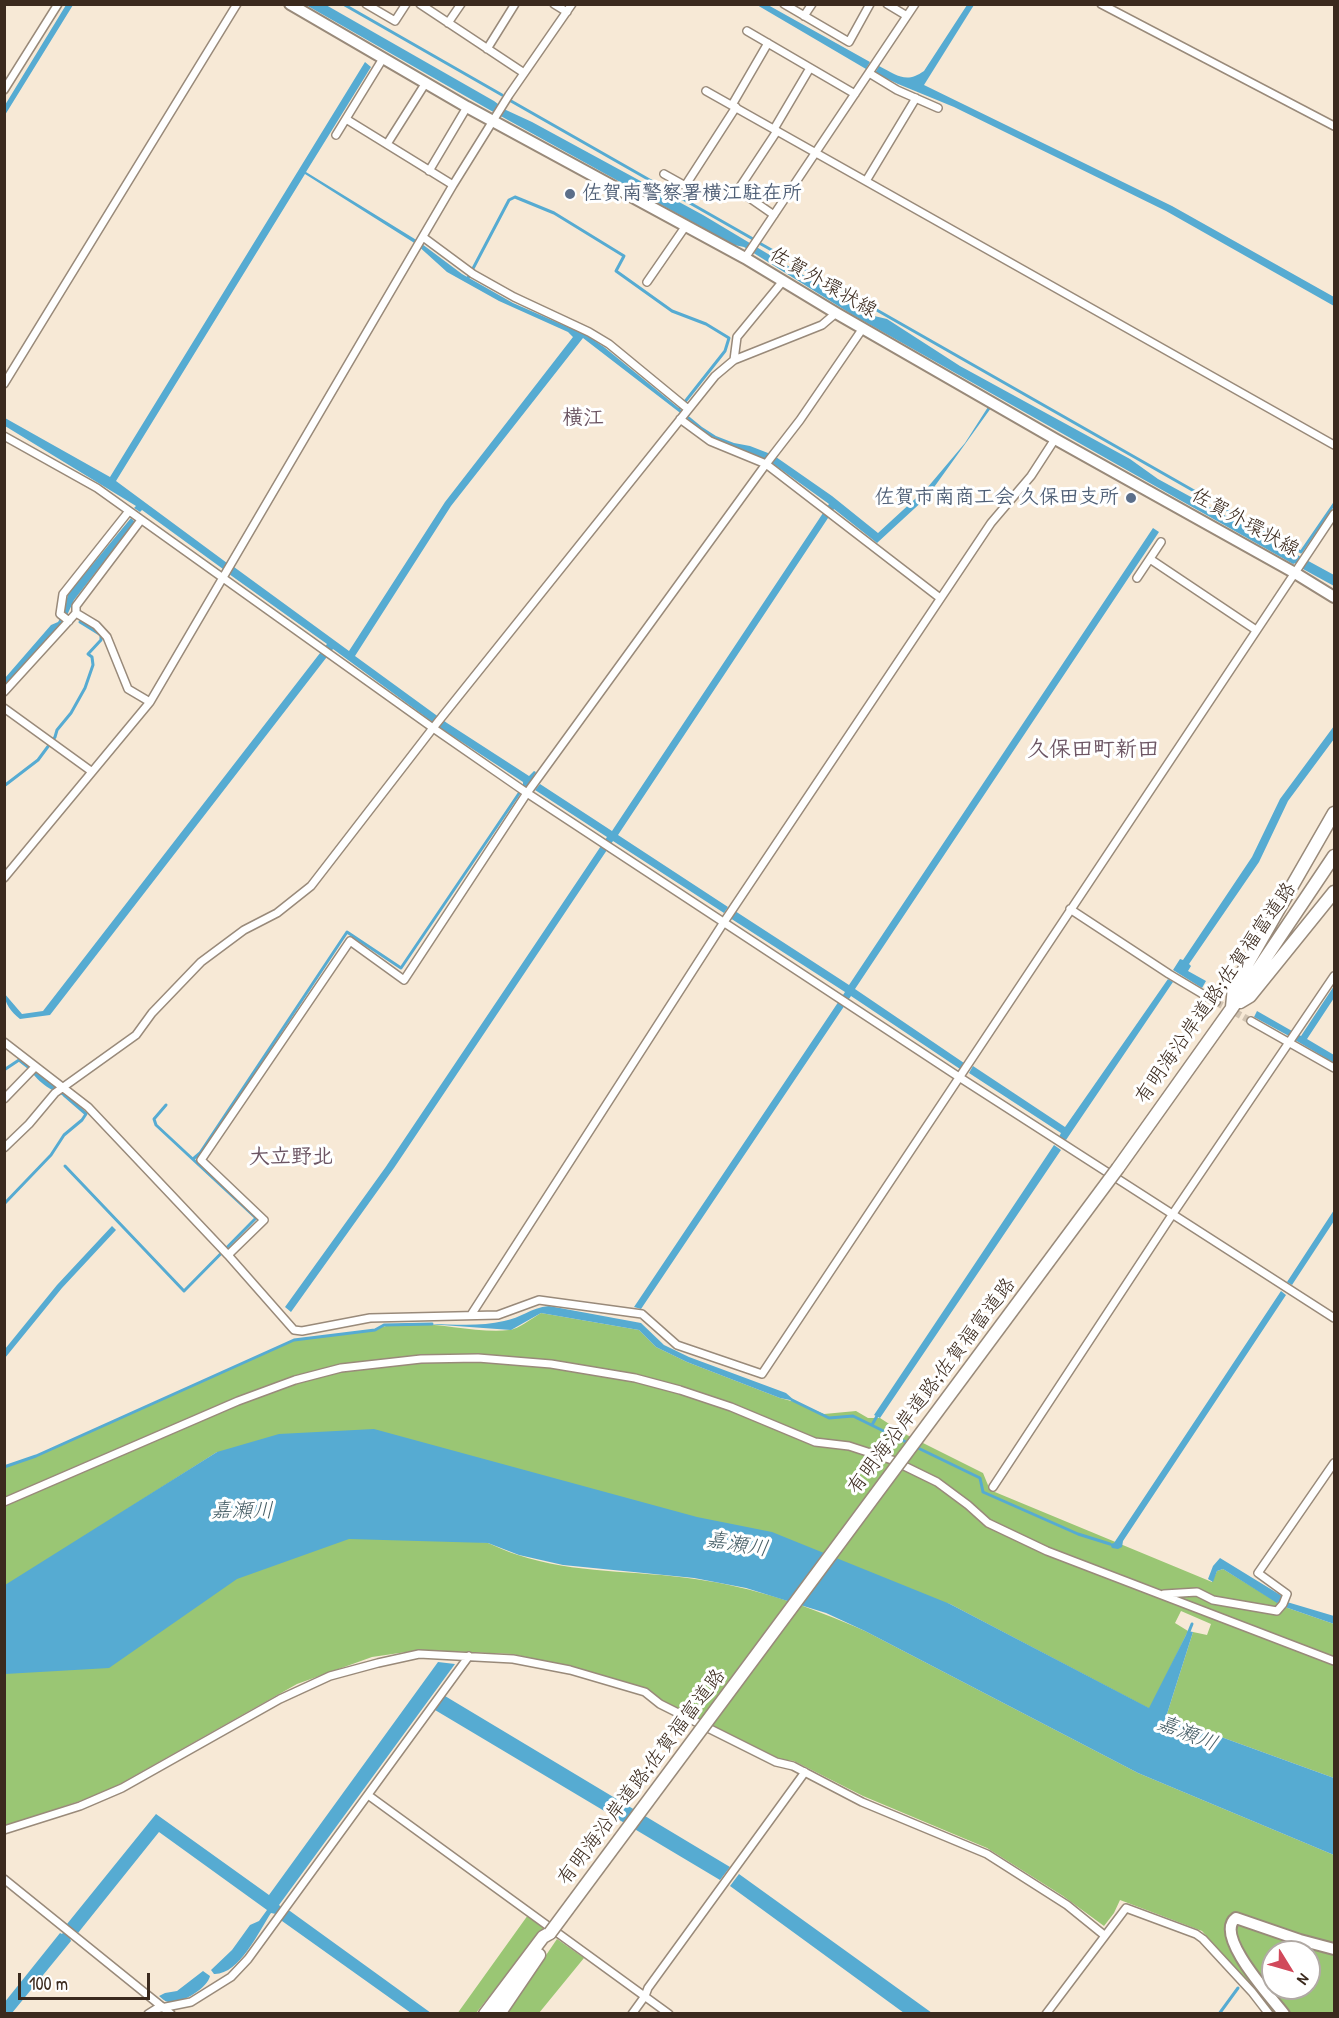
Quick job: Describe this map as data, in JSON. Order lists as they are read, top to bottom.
{
  "streets": {
    "highway": ["有明海沿岸道路;佐賀福富道路"],
    "main road": ["佐賀外環状線"]
  },
  "districts": ["横江", "久保田町新田", "大立野北"],
  "water": ["嘉瀬川"],
  "places": ["佐賀南警察署横江駐在所", "佐賀市南商工会 久保田支所"],
  "scale_bar": "100 m",
  "north": "bottom right"
}
